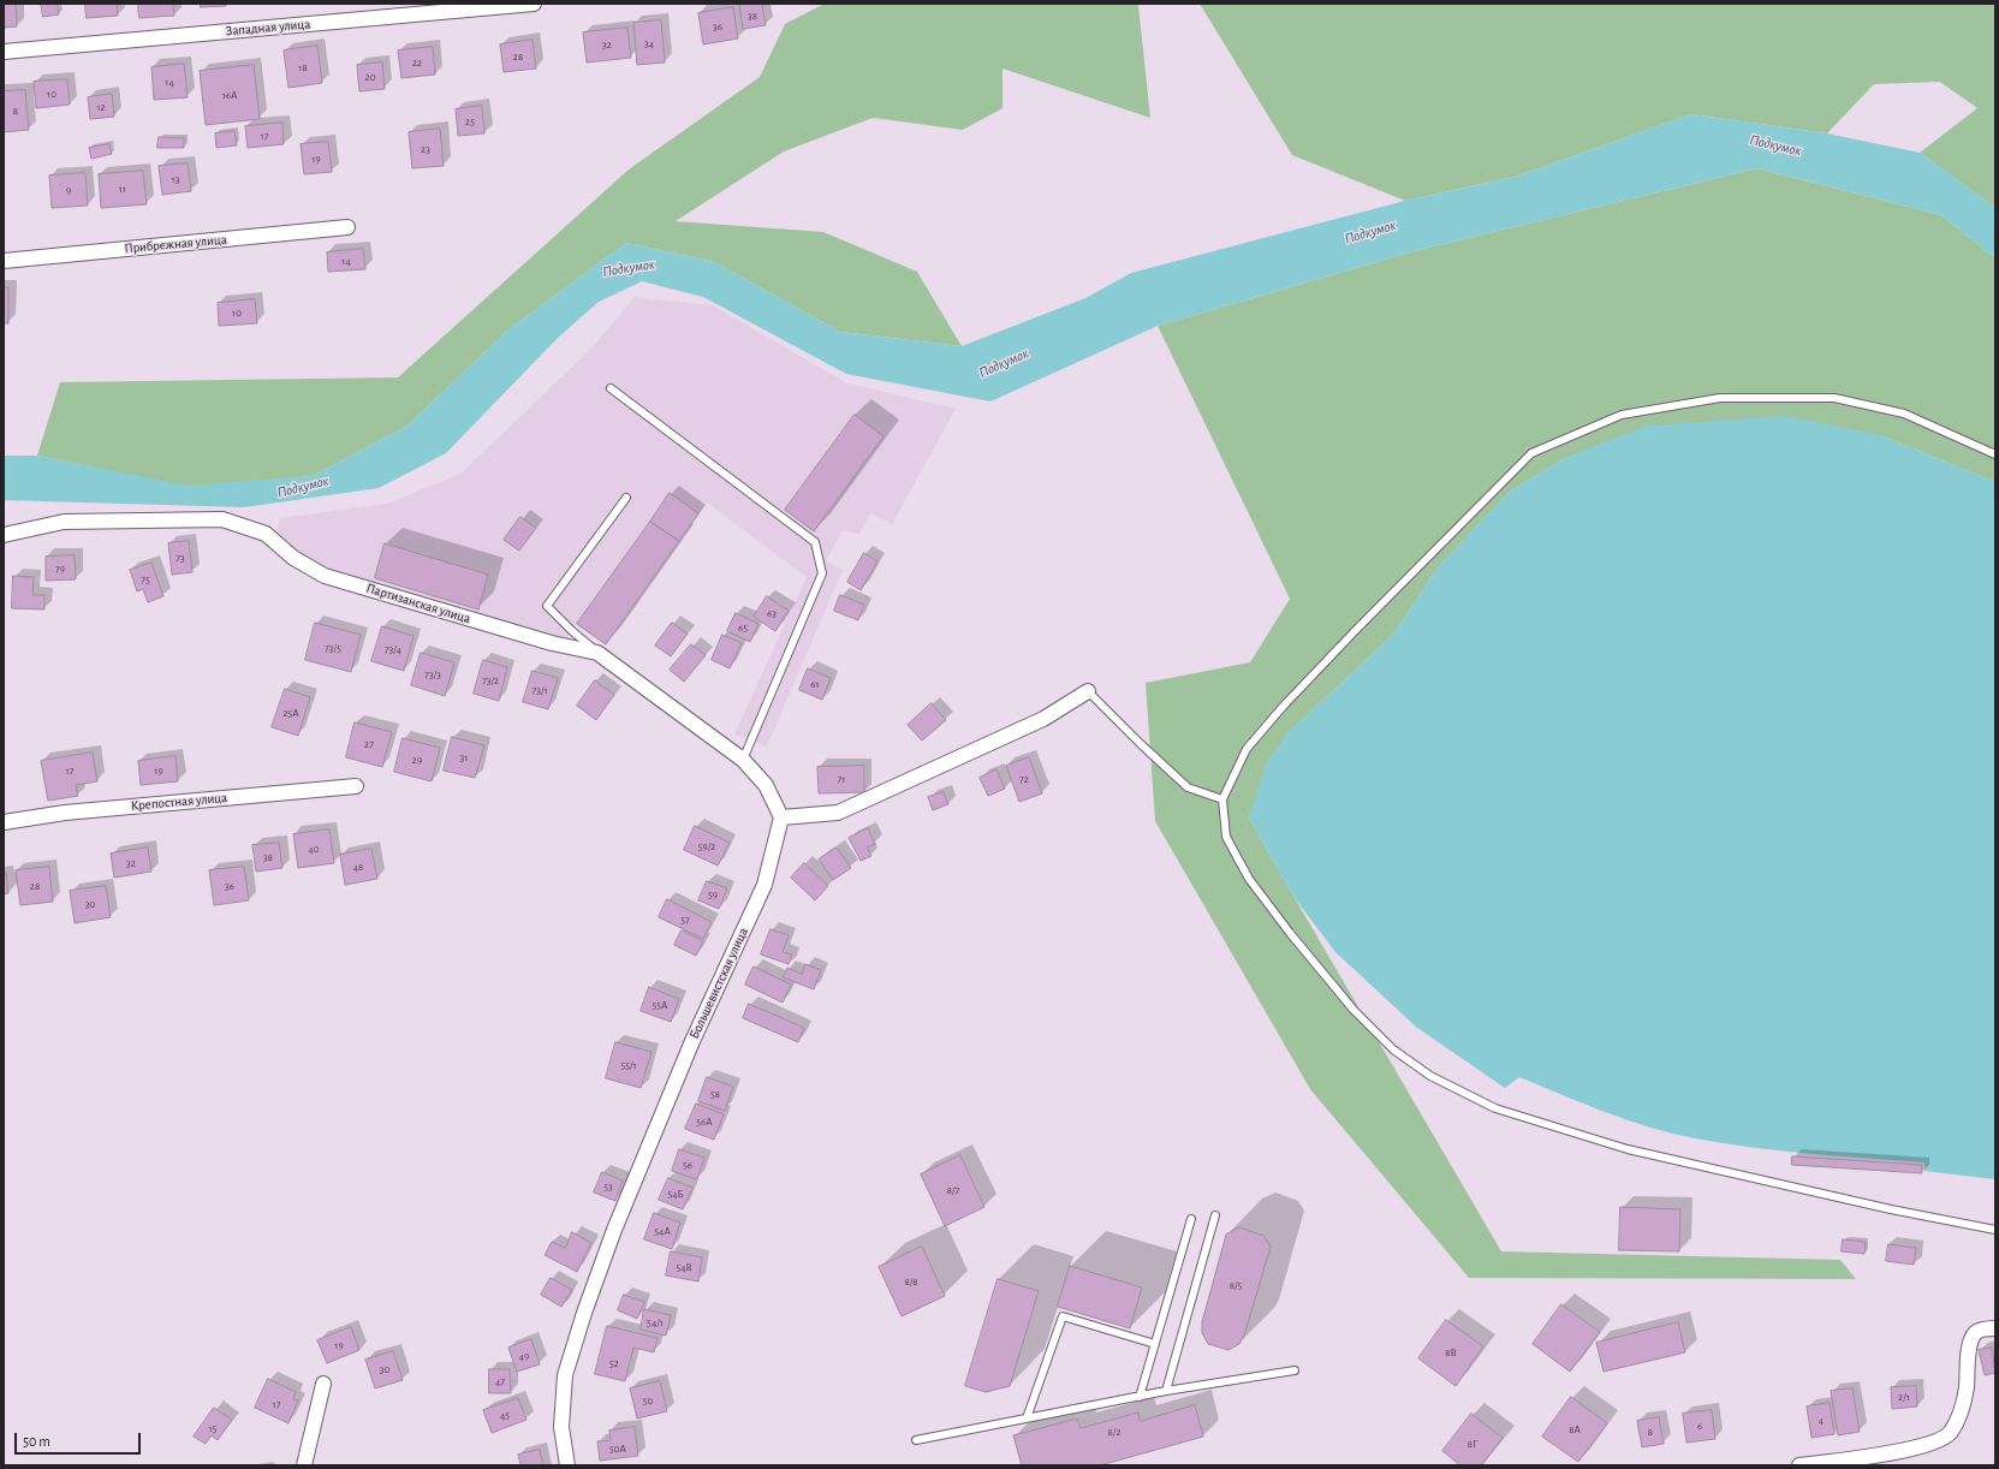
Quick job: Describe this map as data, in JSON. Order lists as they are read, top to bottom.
{
  "streets": {
    "street": [
      "Западная улица",
      "Прибрежная улица",
      "Партизанская улица",
      "Крепостная улица",
      "Большевистская улица"
    ]
  },
  "crossings": [
    ["Партизанская улица", "Большевистская улица"]
  ],
  "water": ["Подкумок"],
  "house_numbers": [
    "38",
    "36",
    "34",
    "32",
    "28",
    "22",
    "18",
    "20",
    "14",
    "10",
    "16А",
    "12",
    "8",
    "25",
    "17",
    "23",
    "19",
    "13",
    "11",
    "9",
    "14",
    "10",
    "73",
    "79",
    "75",
    "63",
    "65",
    "73/5",
    "73/4",
    "73/3",
    "73/2",
    "61",
    "73/1",
    "25А",
    "27",
    "31",
    "29",
    "17",
    "19",
    "71",
    "72",
    "59/2",
    "40",
    "38",
    "32",
    "48",
    "28",
    "36",
    "59",
    "30",
    "57",
    "55А",
    "55/1",
    "58",
    "56А",
    "56",
    "53",
    "8/7",
    "54Б",
    "54А",
    "54В",
    "8/8",
    "8/5",
    "54/1",
    "19",
    "8В",
    "49",
    "52",
    "30",
    "47",
    "2/1",
    "50",
    "17",
    "45",
    "4",
    "6",
    "15",
    "8А",
    "8/2",
    "8",
    "8Г",
    "50А"
  ],
  "scale_bar": "50 m"
}
